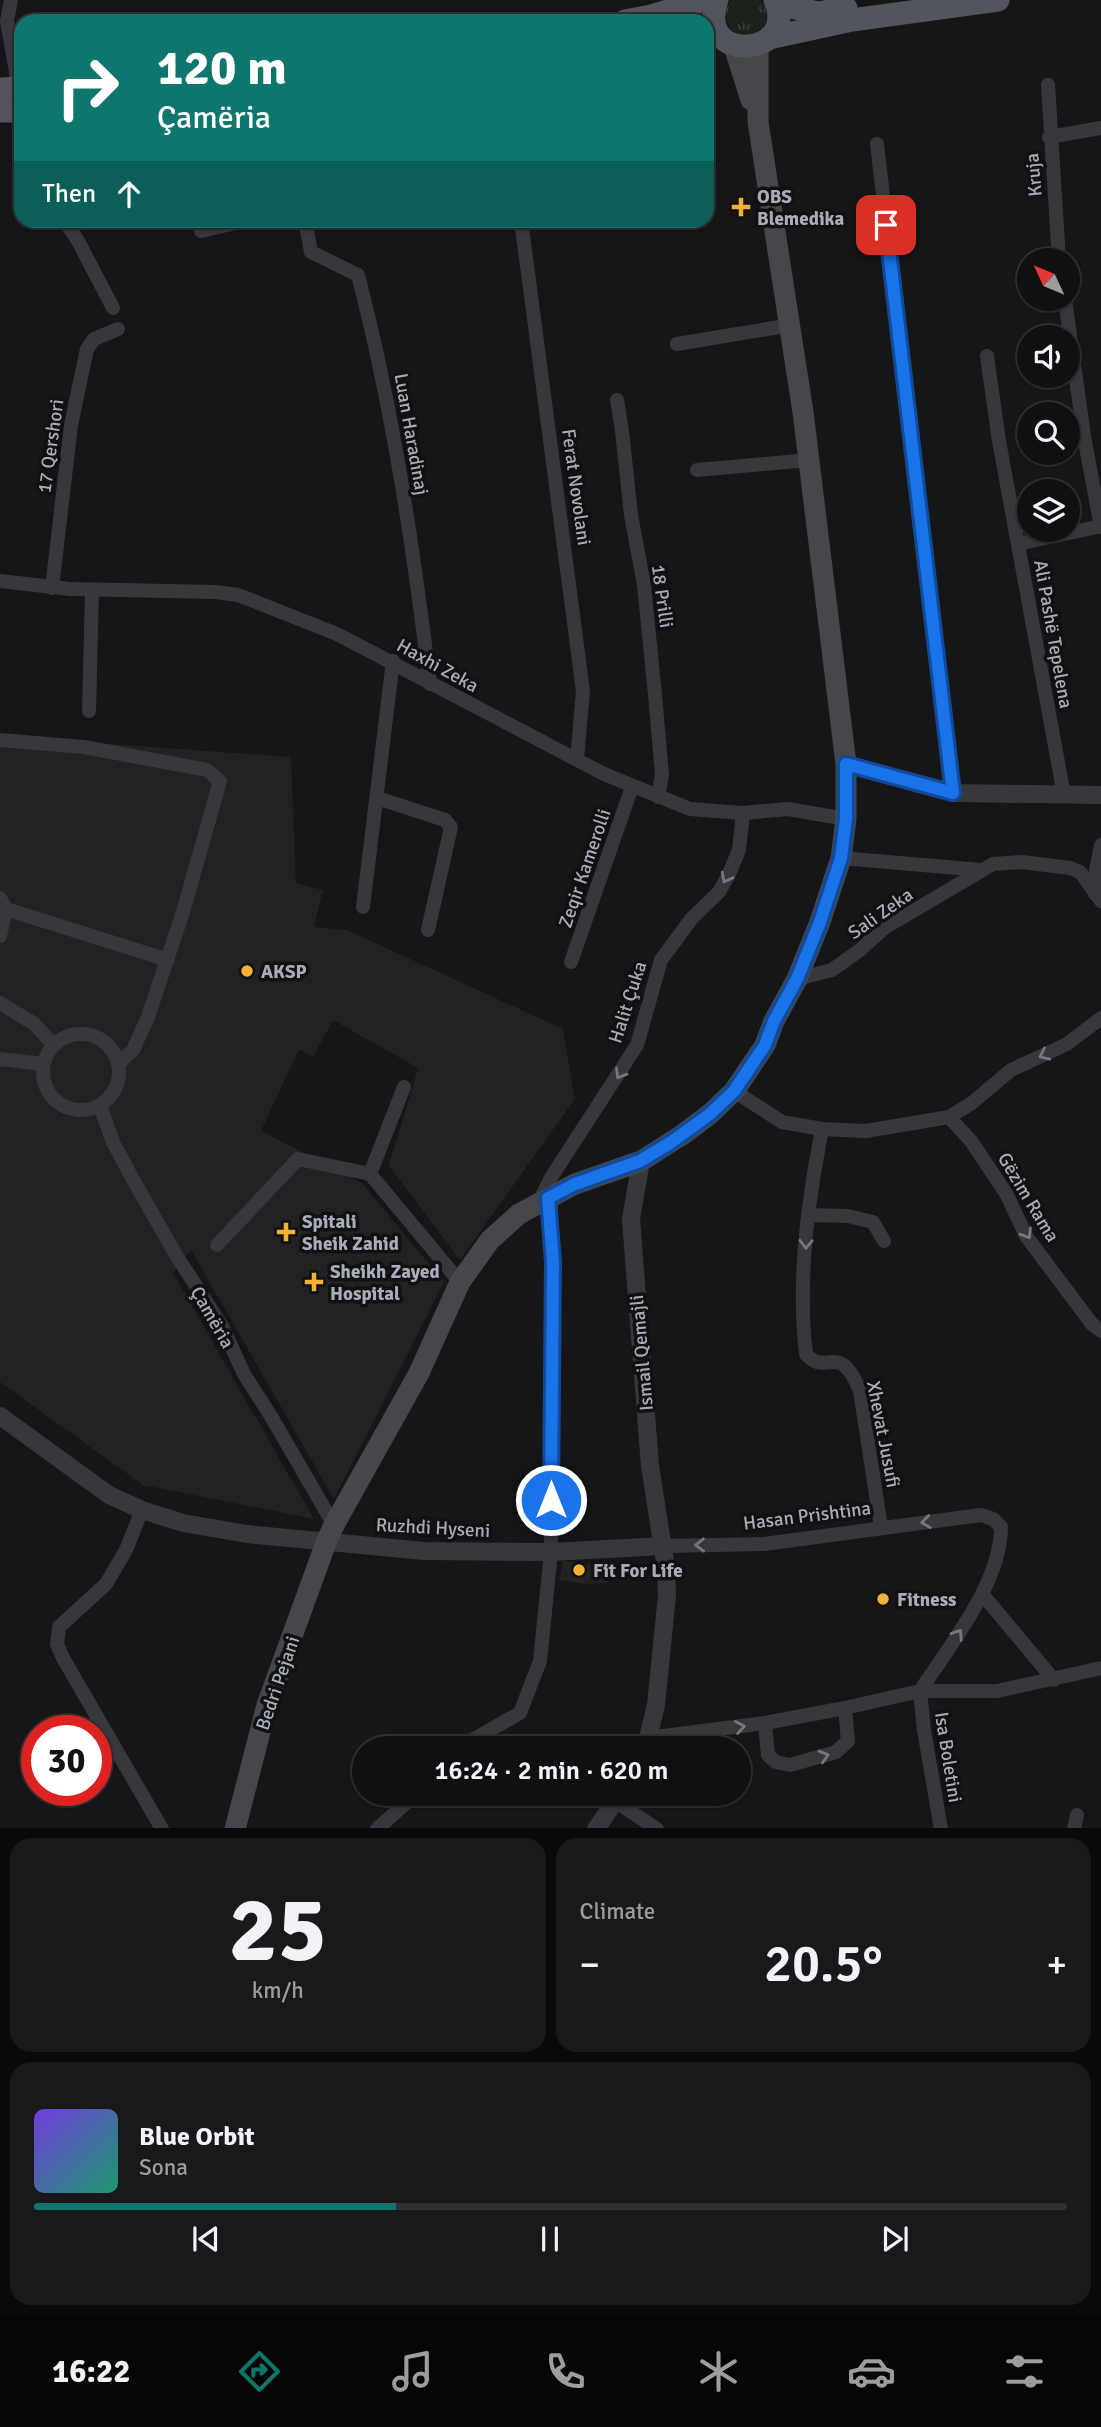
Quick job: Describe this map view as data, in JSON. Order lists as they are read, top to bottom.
{
  "streets": {
    "main road": ["Bedri Pejani"],
    "street": [
      "Kruja",
      "Luan Haradinaj",
      "17 Qershori",
      "Ferat Novolani",
      "18 Prilli",
      "Ali Pashë Tepelena",
      "Haxhi Zeka",
      "Zeqir Kamerolli",
      "Sali Zeka",
      "Halit Çuka",
      "Gëzim Rama",
      "Çamëria",
      "Ismail Qemajli",
      "Xhevat Jusufi",
      "Hasan Prishtina",
      "Ruzhdi Hyseni",
      "Isa Boletini"
    ]
  },
  "crossings": [
    ["Luan Haradinaj", "Haxhi Zeka"],
    ["17 Qershori", "Haxhi Zeka"],
    ["Ferat Novolani", "Haxhi Zeka"],
    ["18 Prilli", "Haxhi Zeka"],
    ["Haxhi Zeka", "Zeqir Kamerolli"],
    ["Haxhi Zeka", "Halit Çuka"],
    ["Çamëria", "Ruzhdi Hyseni"],
    ["Çamëria", "Bedri Pejani"],
    ["Ismail Qemajli", "Hasan Prishtina"],
    ["Ismail Qemajli", "Ruzhdi Hyseni"],
    ["Xhevat Jusufi", "Hasan Prishtina"],
    ["Hasan Prishtina", "Ruzhdi Hyseni"],
    ["Hasan Prishtina", "Isa Boletini"],
    ["Ruzhdi Hyseni", "Bedri Pejani"]
  ],
  "one_way": ["Halit Çuka", "Gëzim Rama", "Xhevat Jusufi"],
  "places": {
    "health": ["OBS Blemedika", "Spitali Sheik Zahid", "Sheikh Zayed Hospital"],
    "other": ["AKSP", "Fit For Life", "Fitness"]
  },
  "north": "top left",
  "page": {
    "turn": ["120 m", "Çamëria"],
    "then": "Then",
    "limit": "30",
    "trip": "16:24 · 2 min · 620 m",
    "tile": [
      ["25", "km/h"],
      "Climate"
    ],
    "heat": ["−", "20.5°", "+"],
    "song": ["Blue Orbit", "Sona"],
    "tabs": "16:22"
  }
}
